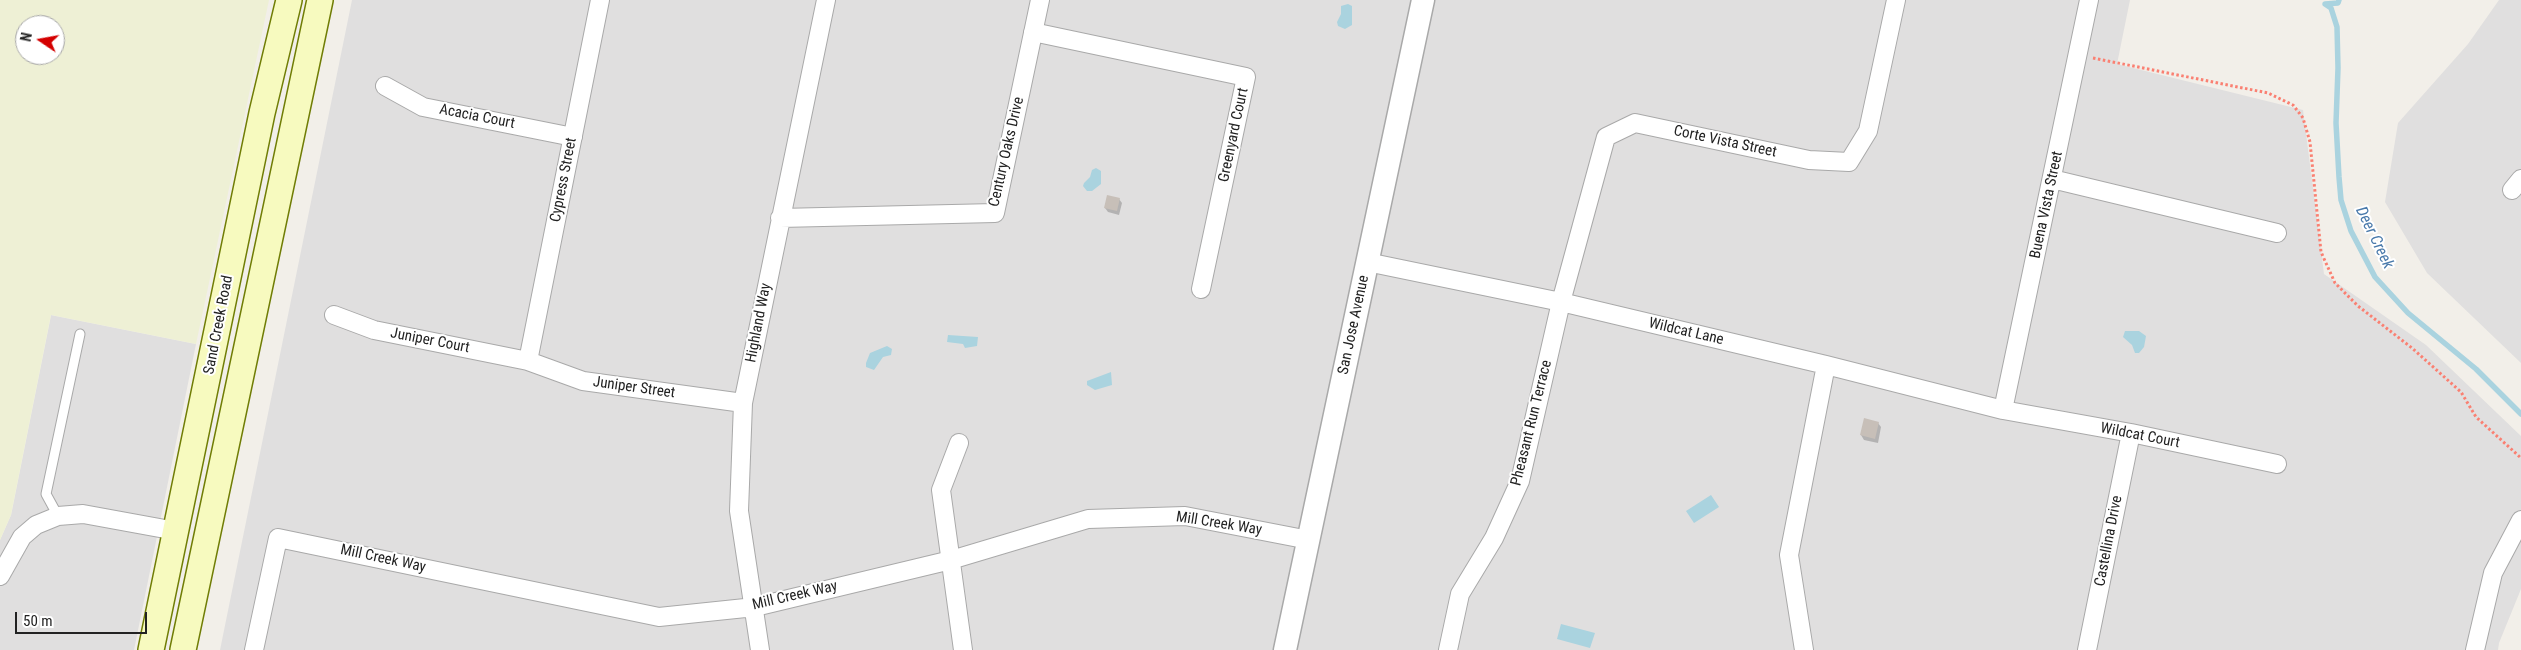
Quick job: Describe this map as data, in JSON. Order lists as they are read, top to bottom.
{
  "streets": {
    "main road": ["Sand Creek Road"],
    "street": [
      "Acacia Court",
      "Greenyard Court",
      "Corte Vista Street",
      "Century Oaks Drive",
      "Cypress Street",
      "Buena Vista Street",
      "Highland Way",
      "San Jose Avenue",
      "Wildcat Lane",
      "Juniper Court",
      "Juniper Street",
      "Pheasant Run Terrace",
      "Wildcat Court",
      "Mill Creek Way",
      "Castellina Drive"
    ]
  },
  "crossings": [
    ["Acacia Court", "Cypress Street"],
    ["Greenyard Court", "Century Oaks Drive"],
    ["Corte Vista Street", "Wildcat Lane"],
    ["Corte Vista Street", "Pheasant Run Terrace"],
    ["Century Oaks Drive", "Highland Way"],
    ["Cypress Street", "Juniper Court"],
    ["Cypress Street", "Juniper Street"],
    ["Buena Vista Street", "Wildcat Lane"],
    ["Buena Vista Street", "Wildcat Court"],
    ["Highland Way", "Juniper Street"],
    ["Highland Way", "Mill Creek Way"],
    ["San Jose Avenue", "Wildcat Lane"],
    ["San Jose Avenue", "Mill Creek Way"],
    ["Wildcat Lane", "Pheasant Run Terrace"],
    ["Wildcat Lane", "Wildcat Court"],
    ["Juniper Court", "Juniper Street"],
    ["Wildcat Court", "Castellina Drive"]
  ],
  "water": ["Deer Creek"],
  "scale_bar": "50 m",
  "north": "left"
}
